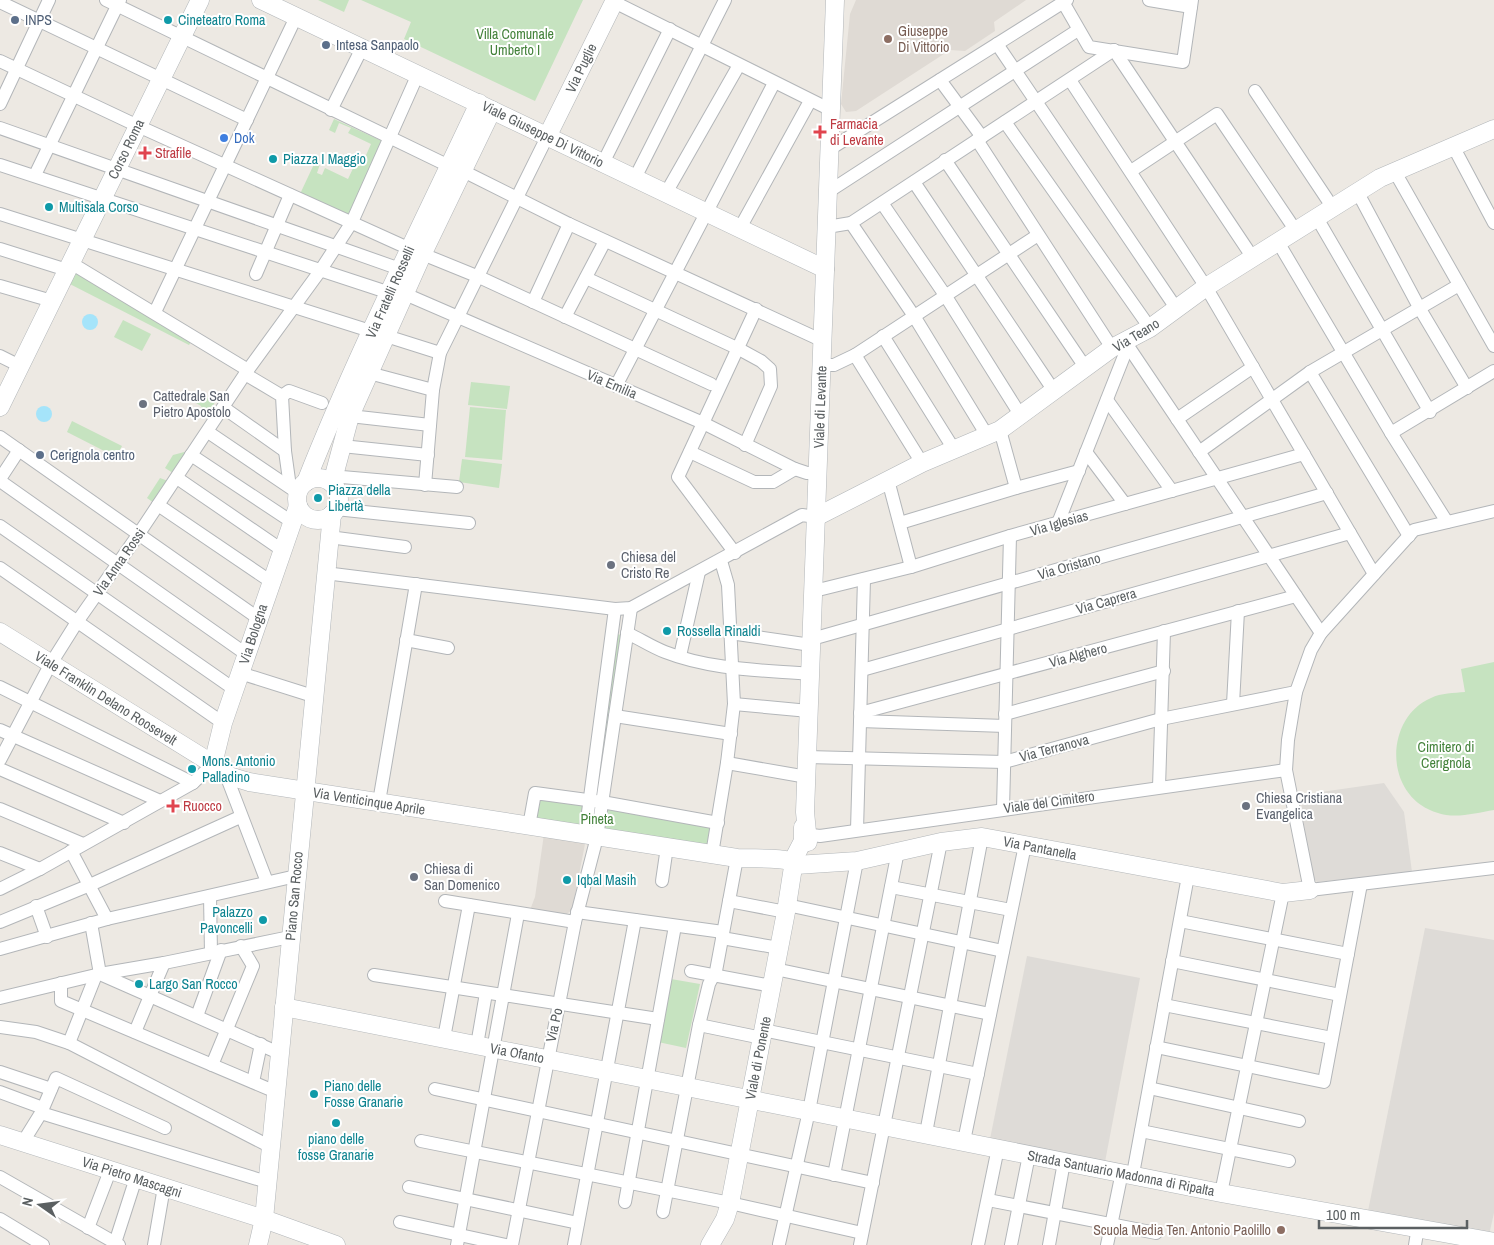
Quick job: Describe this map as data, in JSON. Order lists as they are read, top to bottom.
{
  "streets": {
    "street": [
      "Via Puglie",
      "Viale Giuseppe Di Vittorio",
      "Corso Roma",
      "Via Fratelli Rosselli",
      "Via Teano",
      "Via Emilia",
      "Viale di Levante",
      "Via Iglesias",
      "Via Anna Rossi",
      "Via Oristano",
      "Via Caprera",
      "Via Bologna",
      "Via Alghero",
      "Viale Franklin Delano Roosevelt",
      "Via Terranova",
      "Via Venticinque Aprile",
      "Viale del Cimitero",
      "Via Pantanella",
      "Piano San Rocco",
      "Via Po",
      "Via Ofanto",
      "Viale di Ponente",
      "Strada Santuario Madonna di Ripalta",
      "Via Pietro Mascagni"
    ]
  },
  "crossings": [
    ["Via Puglie", "Viale Giuseppe Di Vittorio"],
    ["Viale Giuseppe Di Vittorio", "Via Fratelli Rosselli"],
    ["Viale Giuseppe Di Vittorio", "Viale di Levante"],
    ["Viale Giuseppe Di Vittorio", "Via Anna Rossi"],
    ["Corso Roma", "Via Emilia"],
    ["Via Fratelli Rosselli", "Via Emilia"],
    ["Via Fratelli Rosselli", "Via Bologna"],
    ["Via Teano", "Viale di Levante"],
    ["Via Emilia", "Viale di Levante"],
    ["Via Emilia", "Via Anna Rossi"],
    ["Viale di Levante", "Via Iglesias"],
    ["Viale di Levante", "Via Oristano"],
    ["Viale di Levante", "Via Terranova"],
    ["Viale di Levante", "Via Venticinque Aprile"],
    ["Viale di Levante", "Viale del Cimitero"],
    ["Viale di Levante", "Via Pantanella"],
    ["Viale di Levante", "Viale di Ponente"],
    ["Via Anna Rossi", "Viale Franklin Delano Roosevelt"],
    ["Via Bologna", "Viale Franklin Delano Roosevelt"],
    ["Via Bologna", "Via Venticinque Aprile"],
    ["Viale Franklin Delano Roosevelt", "Via Venticinque Aprile"],
    ["Via Venticinque Aprile", "Via Pantanella"],
    ["Via Venticinque Aprile", "Piano San Rocco"],
    ["Via Venticinque Aprile", "Via Po"],
    ["Via Venticinque Aprile", "Viale di Ponente"],
    ["Via Pantanella", "Viale di Ponente"],
    ["Piano San Rocco", "Via Ofanto"],
    ["Piano San Rocco", "Via Pietro Mascagni"],
    ["Via Po", "Via Ofanto"],
    ["Via Ofanto", "Viale di Ponente"],
    ["Via Ofanto", "Strada Santuario Madonna di Ripalta"],
    ["Viale di Ponente", "Strada Santuario Madonna di Ripalta"]
  ],
  "parks": ["Villa Comunale Umberto I", "Cimitero di Cerignola", "Pineta"],
  "places": {
    "other": [
      "INPS",
      "Cineteatro Roma",
      "Giuseppe Di Vittorio",
      "Intesa Sanpaolo",
      "Dok",
      "Piazza I Maggio",
      "Multisala Corso",
      "Cattedrale San Pietro Apostolo",
      "Cerignola centro",
      "Piazza della Libertà",
      "Chiesa del Cristo Re",
      "Rossella Rinaldi",
      "Mons. Antonio Palladino",
      "Chiesa Cristiana Evangelica",
      "Chiesa di San Domenico",
      "Iqbal Masih",
      "Palazzo Pavoncelli",
      "Largo San Rocco",
      "Piano delle Fosse Granarie",
      "piano delle fosse Granarie",
      "Scuola Media Ten. Antonio Paolillo"
    ],
    "health": ["Farmacia di Levante", "Strafile", "Ruocco"]
  },
  "scale_bar": "100 m",
  "north": "left"
}
